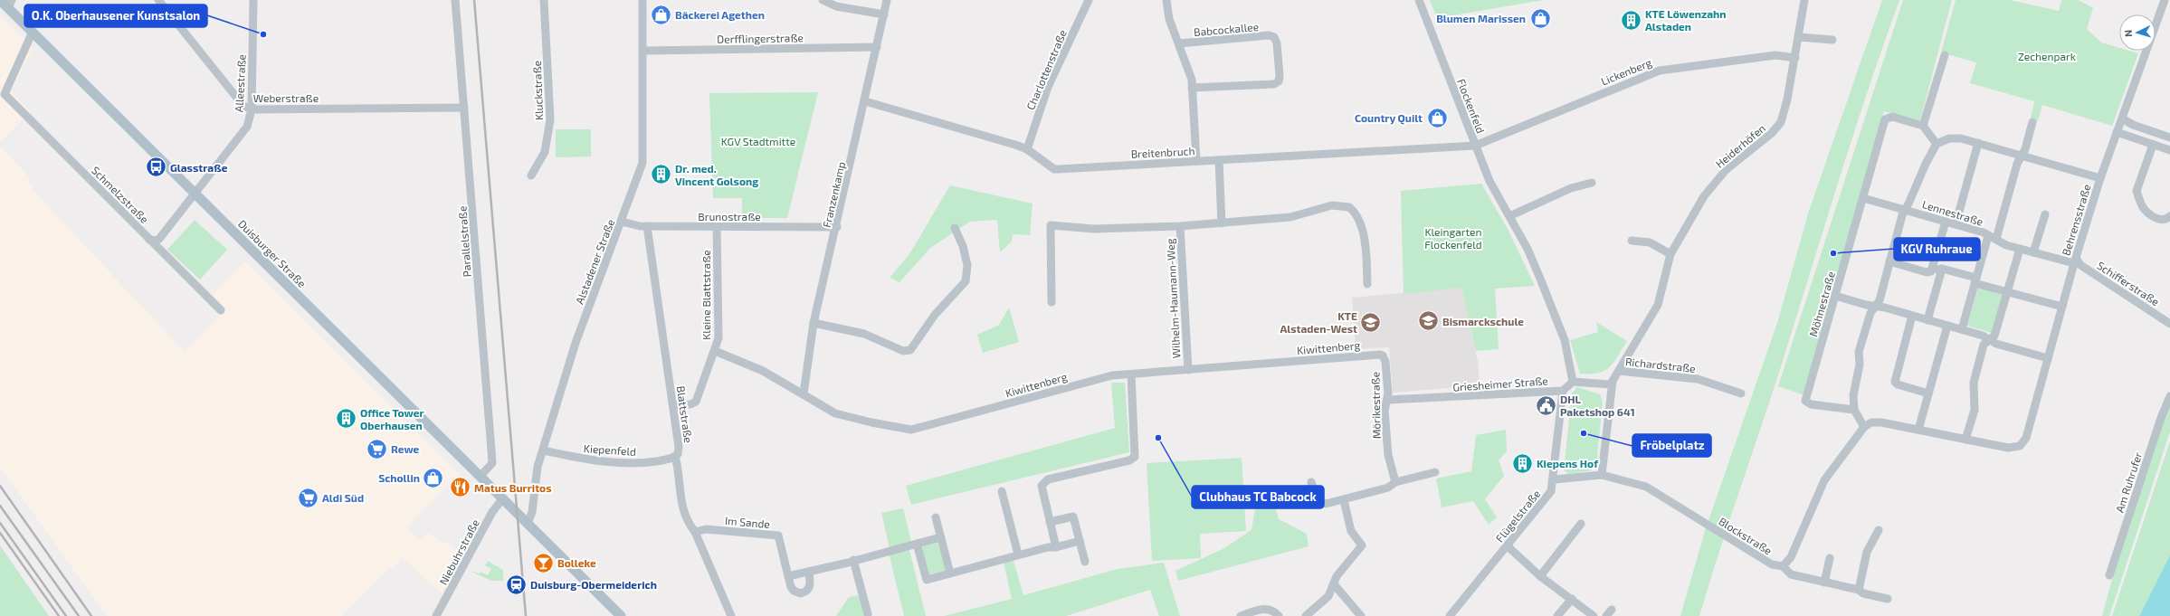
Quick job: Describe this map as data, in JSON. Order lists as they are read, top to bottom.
{
  "streets": {
    "main road": ["Duisburger Straße"],
    "street": [
      "Babcockallee",
      "Derfflingerstraße",
      "Charlottenstraße",
      "Lickenberg",
      "Alleestraße",
      "Kluckstraße",
      "Weberstraße",
      "Flockenfeld",
      "Heiderhöfen",
      "Breitenbruch",
      "Schmelzstraße",
      "Franzenkamp",
      "Lennestraße",
      "Brunostraße",
      "Behrensstraße",
      "Parallelstraße",
      "Alstadener Straße",
      "Schifferstraße",
      "Kleine Blattstraße",
      "Wilhelm-Haumann-Weg",
      "Möhnestraße",
      "Kiwittenberg",
      "Richardstraße",
      "Griesheimer Straße",
      "Mörikestraße",
      "Blattstraße",
      "Kiepenfeld",
      "Am Ruhrufer",
      "Flügelstraße",
      "Im Sande",
      "Blockstraße",
      "Niebuhrstraße"
    ]
  },
  "crossings": [
    ["Derfflingerstraße", "Franzenkamp"],
    ["Derfflingerstraße", "Alstadener Straße"],
    ["Charlottenstraße", "Breitenbruch"],
    ["Lickenberg", "Flockenfeld"],
    ["Lickenberg", "Heiderhöfen"],
    ["Lickenberg", "Breitenbruch"],
    ["Alleestraße", "Weberstraße"],
    ["Alleestraße", "Duisburger Straße"],
    ["Weberstraße", "Parallelstraße"],
    ["Flockenfeld", "Breitenbruch"],
    ["Flockenfeld", "Griesheimer Straße"],
    ["Heiderhöfen", "Richardstraße"],
    ["Heiderhöfen", "Blockstraße"],
    ["Breitenbruch", "Franzenkamp"],
    ["Schmelzstraße", "Duisburger Straße"],
    ["Franzenkamp", "Brunostraße"],
    ["Franzenkamp", "Kiwittenberg"],
    ["Lennestraße", "Behrensstraße"],
    ["Lennestraße", "Schifferstraße"],
    ["Lennestraße", "Möhnestraße"],
    ["Brunostraße", "Alstadener Straße"],
    ["Brunostraße", "Kleine Blattstraße"],
    ["Brunostraße", "Blattstraße"],
    ["Behrensstraße", "Schifferstraße"],
    ["Parallelstraße", "Duisburger Straße"],
    ["Duisburger Straße", "Alstadener Straße"],
    ["Duisburger Straße", "Niebuhrstraße"],
    ["Alstadener Straße", "Kiepenfeld"],
    ["Kleine Blattstraße", "Kiwittenberg"],
    ["Kleine Blattstraße", "Blattstraße"],
    ["Wilhelm-Haumann-Weg", "Kiwittenberg"],
    ["Kiwittenberg", "Mörikestraße"],
    ["Griesheimer Straße", "Mörikestraße"],
    ["Griesheimer Straße", "Flügelstraße"],
    ["Blattstraße", "Kiepenfeld"],
    ["Blattstraße", "Im Sande"],
    ["Flügelstraße", "Blockstraße"]
  ],
  "parks": ["Zechenpark", "KGV Stadtmitte", "Kleingarten Flockenfeld"],
  "places": {
    "shop": [
      "Bäckerei Agethen",
      "Blumen Marissen",
      "Country Quilt",
      "Schollin"
    ],
    "building": [
      "KTE Löwenzahn Alstaden",
      "Dr. med. Vincent Golsong",
      "Office Tower Oberhausen",
      "Kiepens Hof"
    ],
    "other": [
      "O.K. Oberhausener Kunstsalon",
      "KGV Ruhraue",
      "Fröbelplatz",
      "Clubhaus TC Babcock"
    ],
    "bus stop": ["Glasstraße"],
    "school or university": ["Bismarckschule", "KTE Alstaden-West"],
    "public building": ["DHL Paketshop 641"],
    "supermarket": ["Rewe", "Aldi Süd"],
    "restaurant": ["Matus Burritos"],
    "bar": ["Bolleke"],
    "station": ["Duisburg-Obermeiderich"]
  },
  "north": "left"
}
